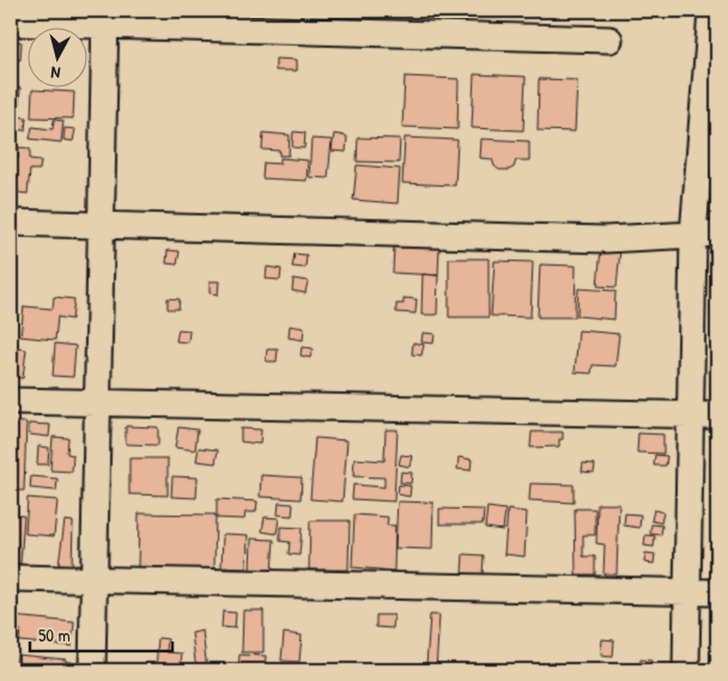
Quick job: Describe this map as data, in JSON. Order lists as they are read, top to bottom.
{
  "scale_bar": "50 m",
  "north": "bottom"
}
